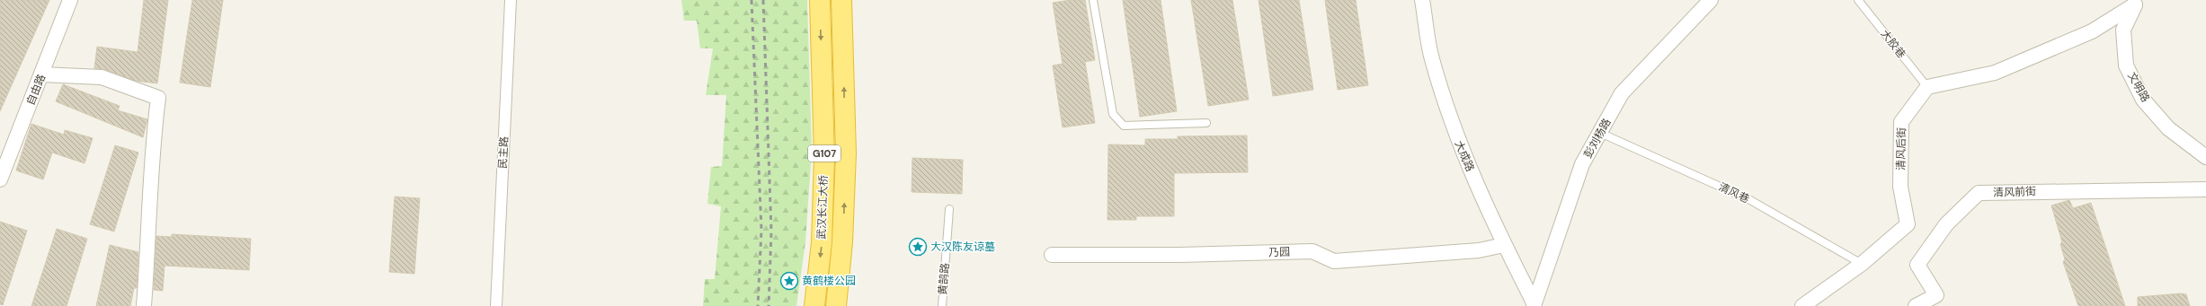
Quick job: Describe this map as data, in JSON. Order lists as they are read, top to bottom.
{
  "streets": {
    "highway": ["G107", "武汉长江大桥"],
    "street": [
      "文明路",
      "自由路",
      "彭刘杨路",
      "清风后街",
      "民主路",
      "大成路",
      "清风前街",
      "乃园"
    ],
    "lane": ["大胶巷", "清风巷", "黄鹄路"]
  },
  "crossings": [
    ["大胶巷", "清风后街"],
    ["彭刘杨路", "大成路"],
    ["彭刘杨路", "清风巷"],
    ["清风后街", "清风巷"],
    ["大成路", "乃园"]
  ],
  "places": {
    "place": ["大汉陈友谅墓", "黄鹤楼公园"]
  }
}
